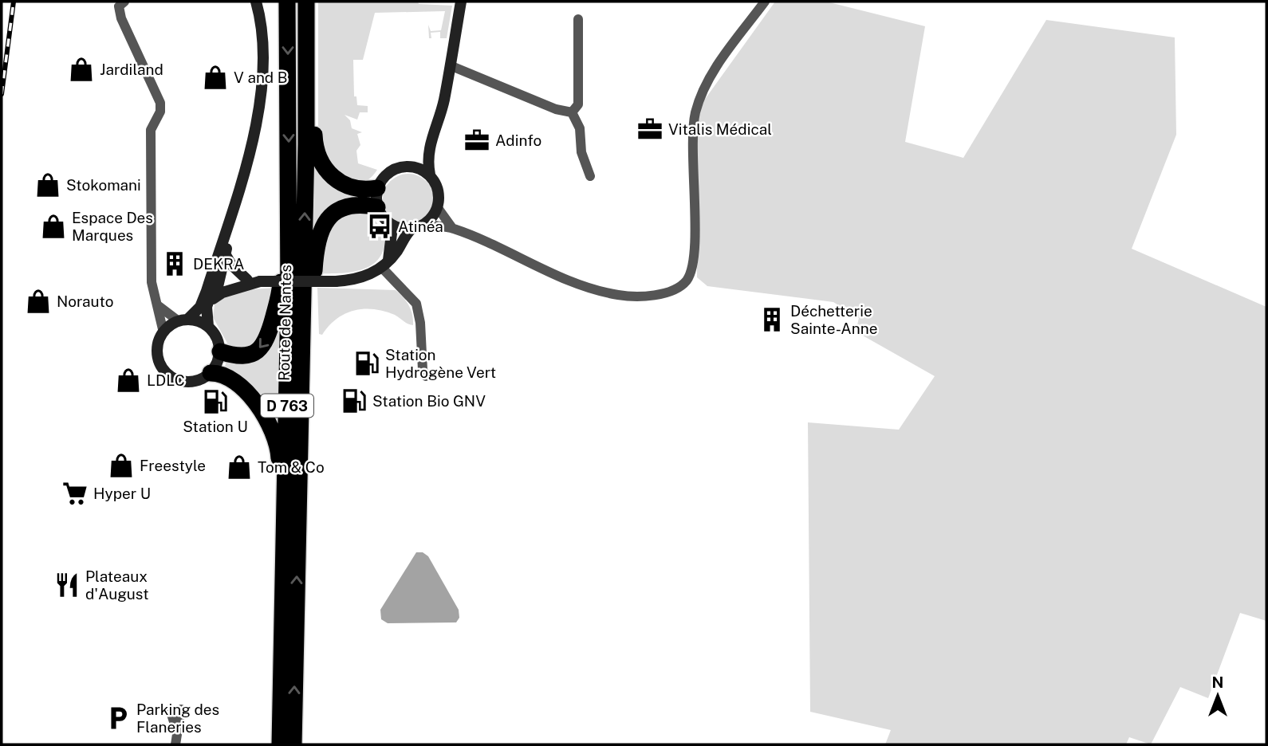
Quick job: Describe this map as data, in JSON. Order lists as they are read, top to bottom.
{
  "streets": {
    "highway": ["Route de Nantes", "D 763"]
  },
  "places": {
    "shop": [
      "Jardiland",
      "V and B",
      "Stokomani",
      "Espace Des Marques",
      "Norauto",
      "LDLC",
      "Freestyle",
      "Tom & Co"
    ],
    "office": ["Vitalis Médical", "Adinfo"],
    "bus stop": ["Atinéa"],
    "building": ["DEKRA", "Déchetterie Sainte-Anne"],
    "fuel station": ["Station Hydrogène Vert", "Station Bio GNV", "Station U"],
    "supermarket": ["Hyper U"],
    "restaurant": ["Plateaux d'August"],
    "parking": ["Parking des Flaneries"]
  },
  "north": "top"
}
